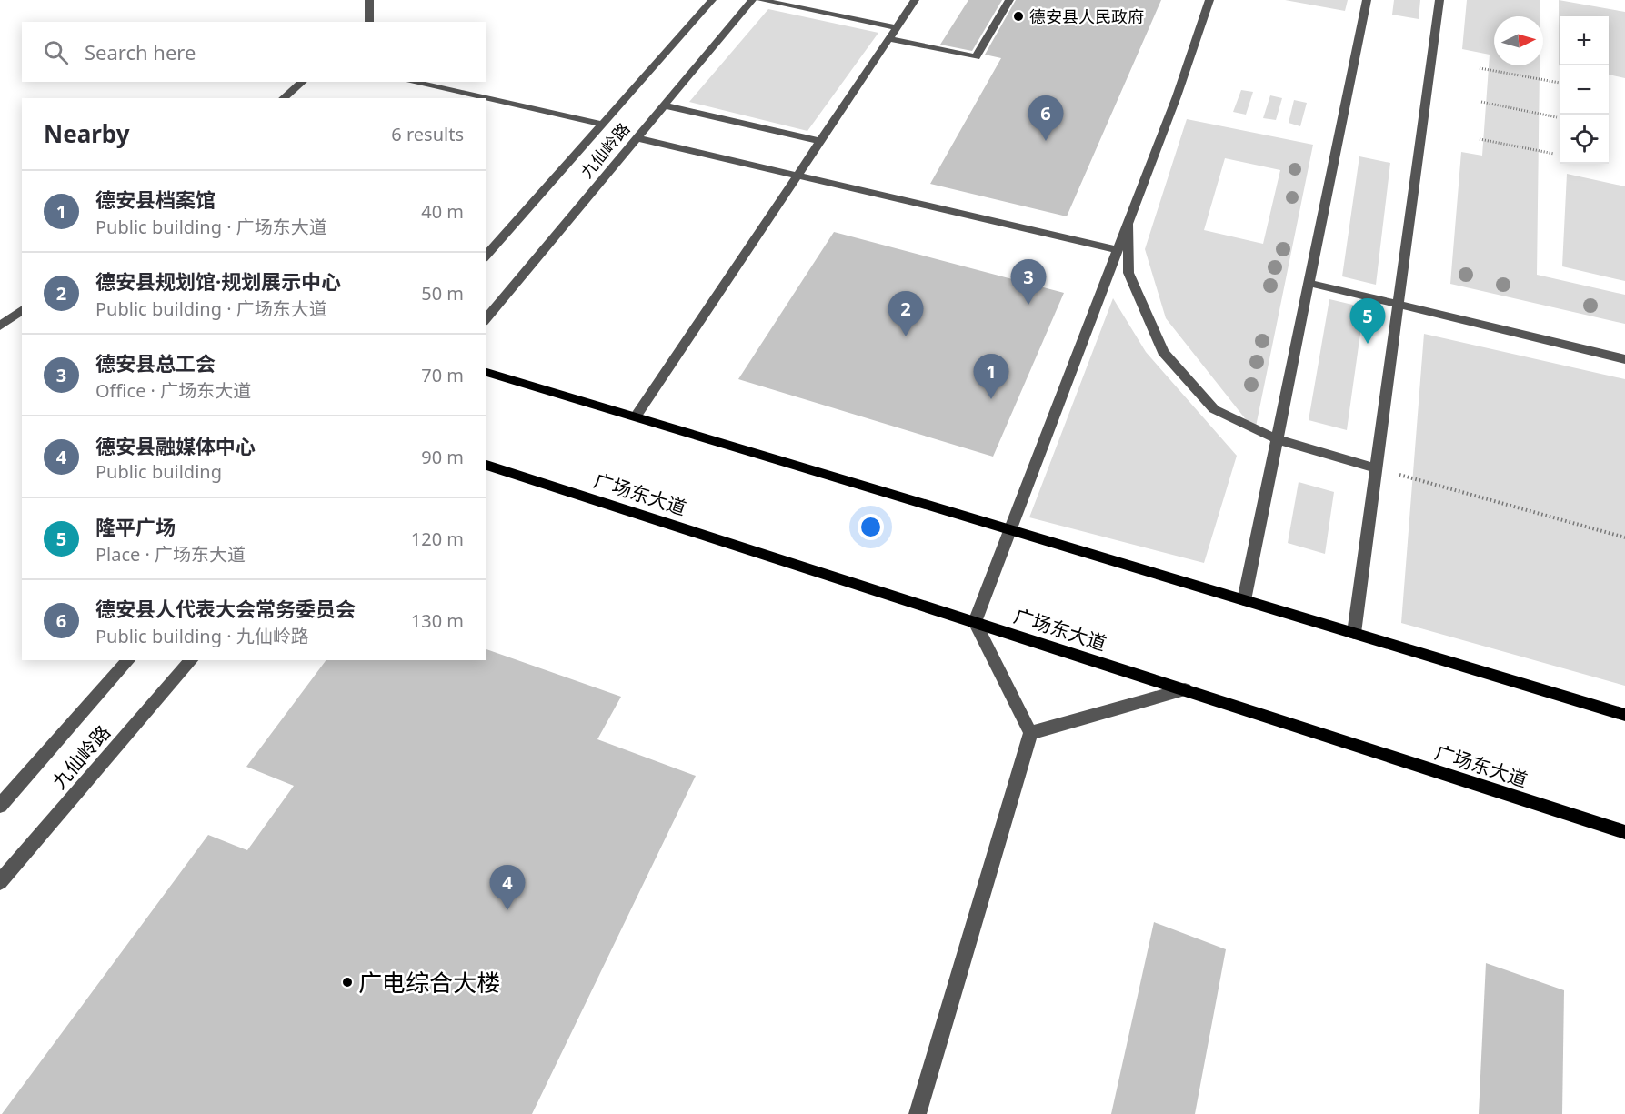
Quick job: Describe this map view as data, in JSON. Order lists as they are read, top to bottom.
{
  "streets": {
    "main road": ["广场东大道"],
    "street": ["九仙岭路"]
  },
  "places": ["德安县人民政府", "广电综合大楼"],
  "north": "right",
  "page": {
    "map_buttons": ["+", "−"],
    "search": "Search here",
    "pins": [
      "6",
      "3",
      "2",
      "5",
      "1",
      "4"
    ],
    "heading": ["Nearby", "6 results"],
    "list": [
      {
        "mark": "1",
        "name": "德安县档案馆",
        "note": "Public building · 广场东大道",
        "value": "40 m"
      },
      {
        "mark": "2",
        "name": "德安县规划馆·规划展示中心",
        "note": "Public building · 广场东大道",
        "value": "50 m"
      },
      {
        "mark": "3",
        "name": "德安县总工会",
        "note": "Office · 广场东大道",
        "value": "70 m"
      },
      {
        "mark": "4",
        "name": "德安县融媒体中心",
        "note": "Public building",
        "value": "90 m"
      },
      {
        "mark": "5",
        "name": "隆平广场",
        "note": "Place · 广场东大道",
        "value": "120 m"
      },
      {
        "mark": "6",
        "name": "德安县人代表大会常务委员会",
        "note": "Public building · 九仙岭路",
        "value": "130 m"
      }
    ]
  }
}
